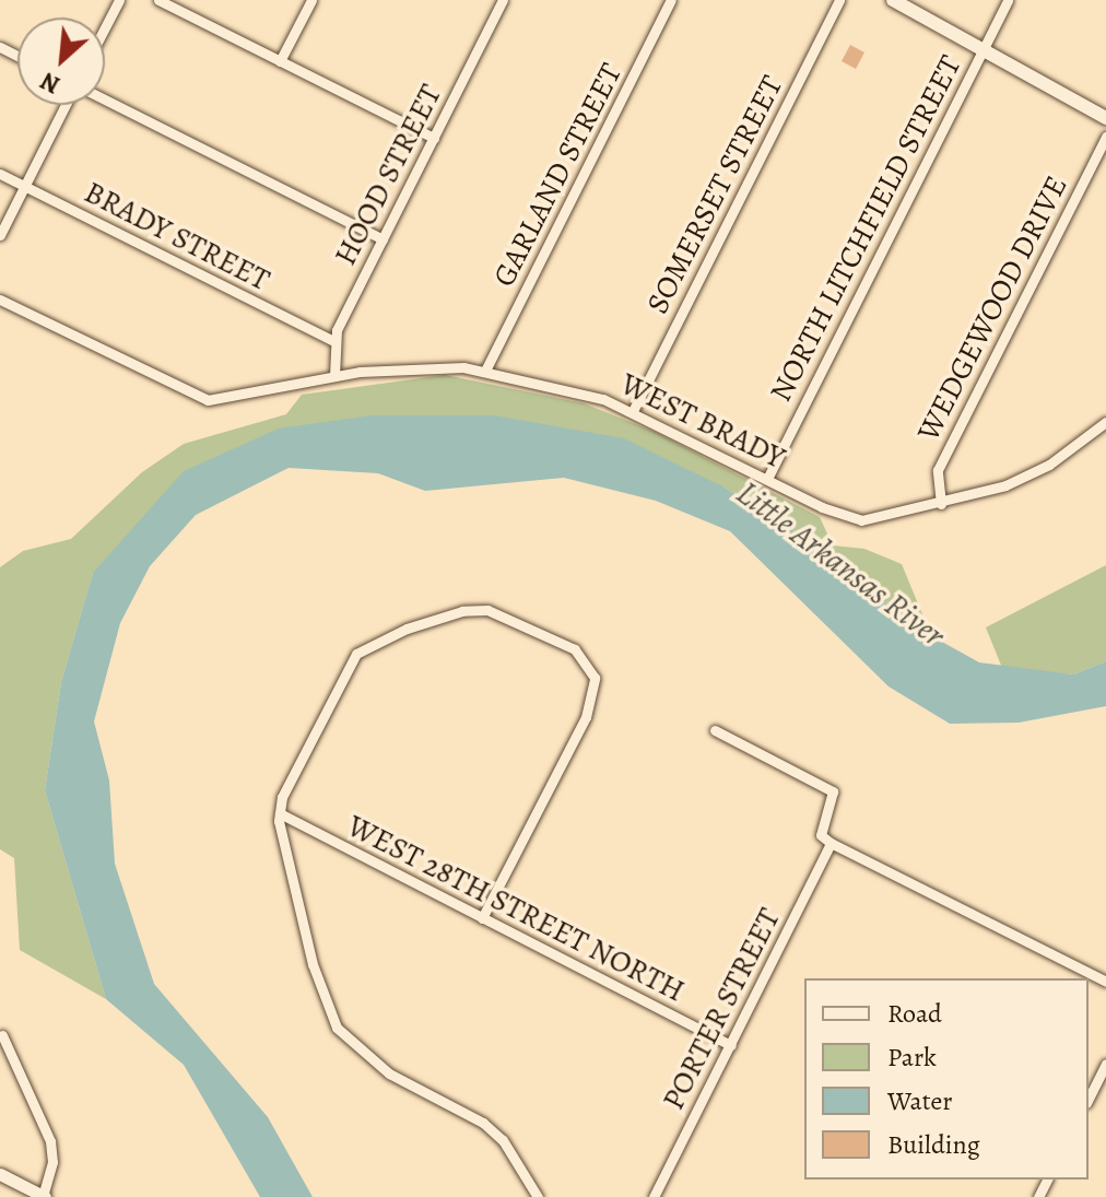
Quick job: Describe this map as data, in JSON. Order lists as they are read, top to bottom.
{
  "streets": {
    "street": [
      "HOOD STREET",
      "GARLAND STREET",
      "SOMERSET STREET",
      "NORTH LITCHFIELD STREET",
      "BRADY STREET",
      "WEDGEWOOD DRIVE",
      "WEST BRADY",
      "WEST 28TH STREET NORTH",
      "PORTER STREET"
    ]
  },
  "crossings": [
    ["HOOD STREET", "BRADY STREET"],
    ["HOOD STREET", "WEST BRADY"],
    ["GARLAND STREET", "WEST BRADY"],
    ["SOMERSET STREET", "WEST BRADY"],
    ["NORTH LITCHFIELD STREET", "WEST BRADY"],
    ["WEDGEWOOD DRIVE", "WEST BRADY"],
    ["WEST 28TH STREET NORTH", "PORTER STREET"]
  ],
  "water": ["Little Arkansas River"],
  "legend": [
    "Road",
    "Park",
    "Water",
    "Building"
  ],
  "north": "bottom left"
}
